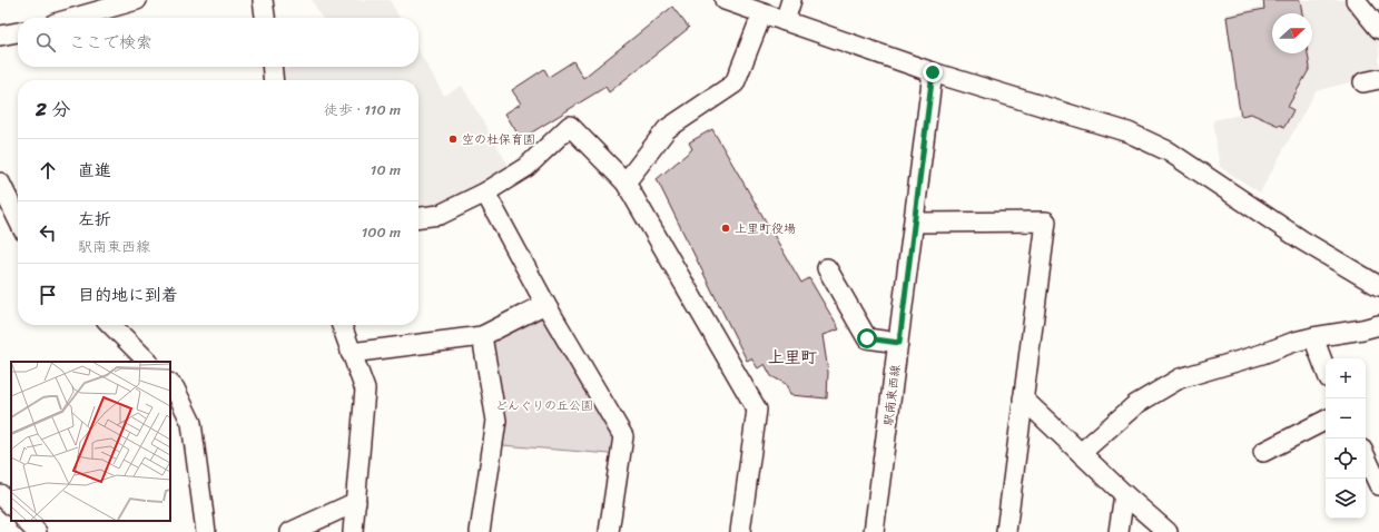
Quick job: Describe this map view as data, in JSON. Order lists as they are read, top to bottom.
{
  "streets": {
    "street": ["駅南東西線"]
  },
  "districts": ["上里町"],
  "parks": ["どんぐりの丘公園"],
  "places": ["空の杜保育園", "上里町役場"],
  "north": "right",
  "page": {
    "search": "ここで検索",
    "heading": ["2 分", "徒歩 · 110 m"],
    "list": [
      ["直進", "10 m"],
      ["左折", "駅南東西線", "100 m"],
      "目的地に到着"
    ],
    "map_buttons": ["+", "−"]
  }
}
